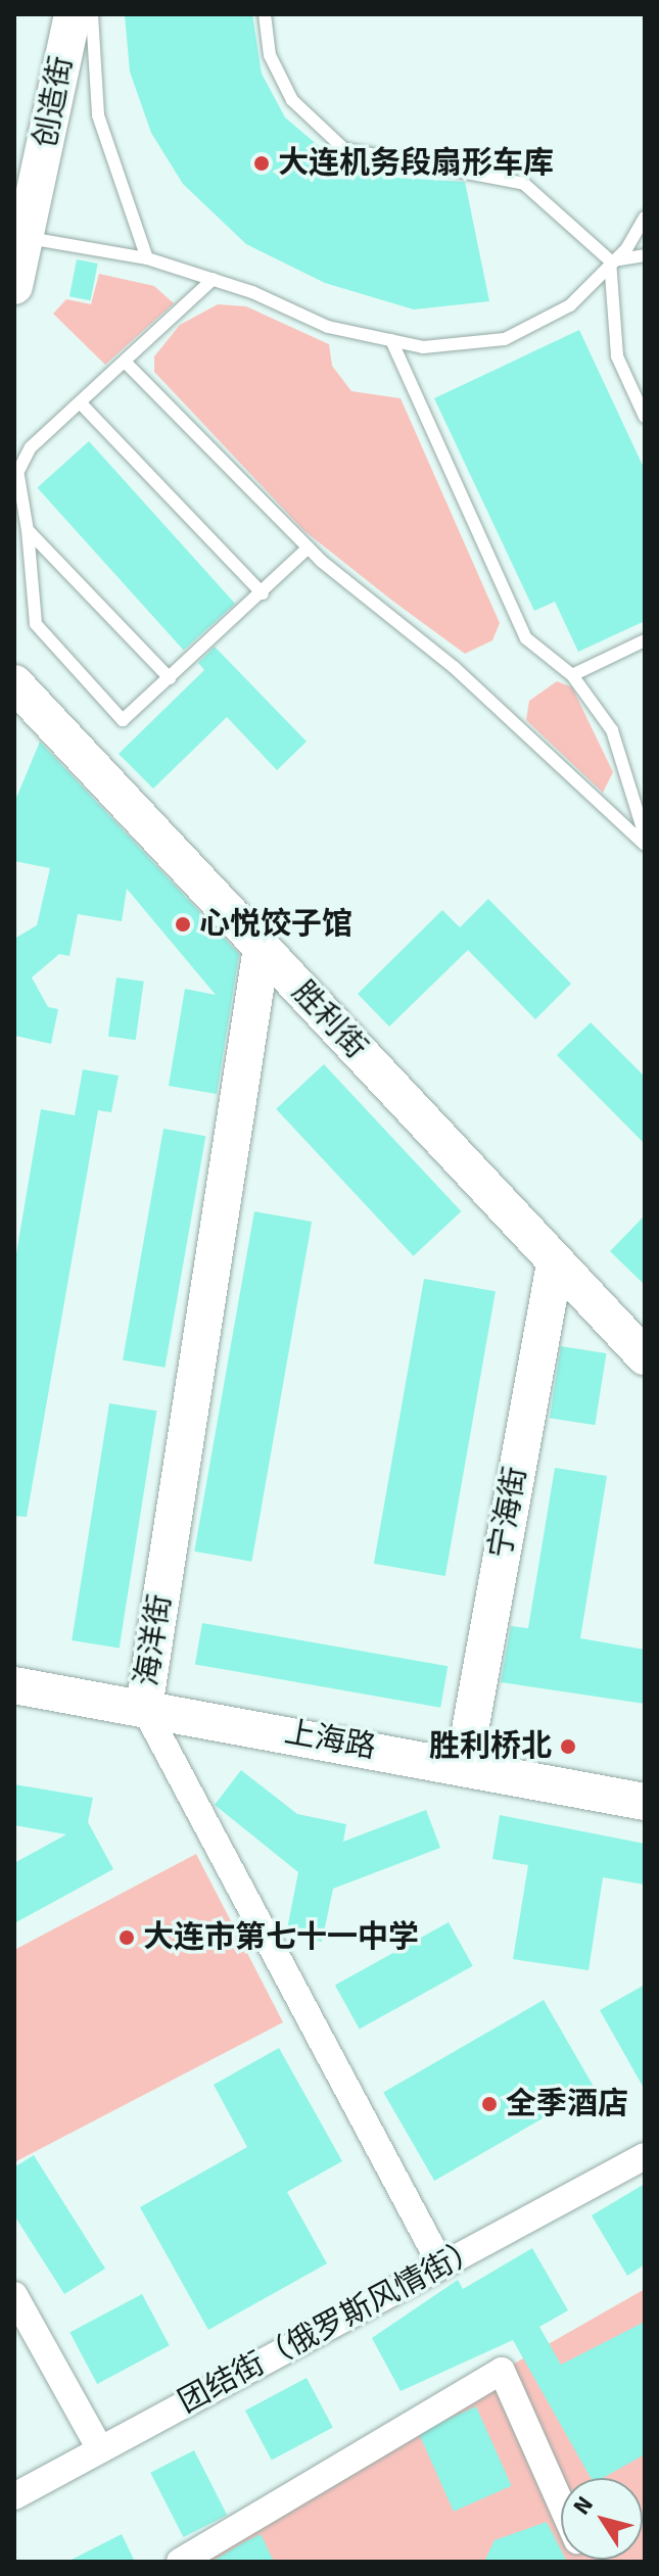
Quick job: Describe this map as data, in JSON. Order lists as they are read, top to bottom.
{
  "streets": {
    "street": [
      "创造街",
      "胜利街",
      "宁海街",
      "海洋街",
      "上海路",
      "团结街（俄罗斯风情街）"
    ]
  },
  "crossings": [
    ["胜利街", "宁海街"],
    ["胜利街", "海洋街"],
    ["宁海街", "上海路"],
    ["海洋街", "上海路"],
    ["海洋街", "团结街（俄罗斯风情街）"]
  ],
  "places": [
    "大连机务段扇形车库",
    "心悦饺子馆",
    "胜利桥北",
    "大连市第七十一中学",
    "全季酒店"
  ],
  "north": "top left"
}
